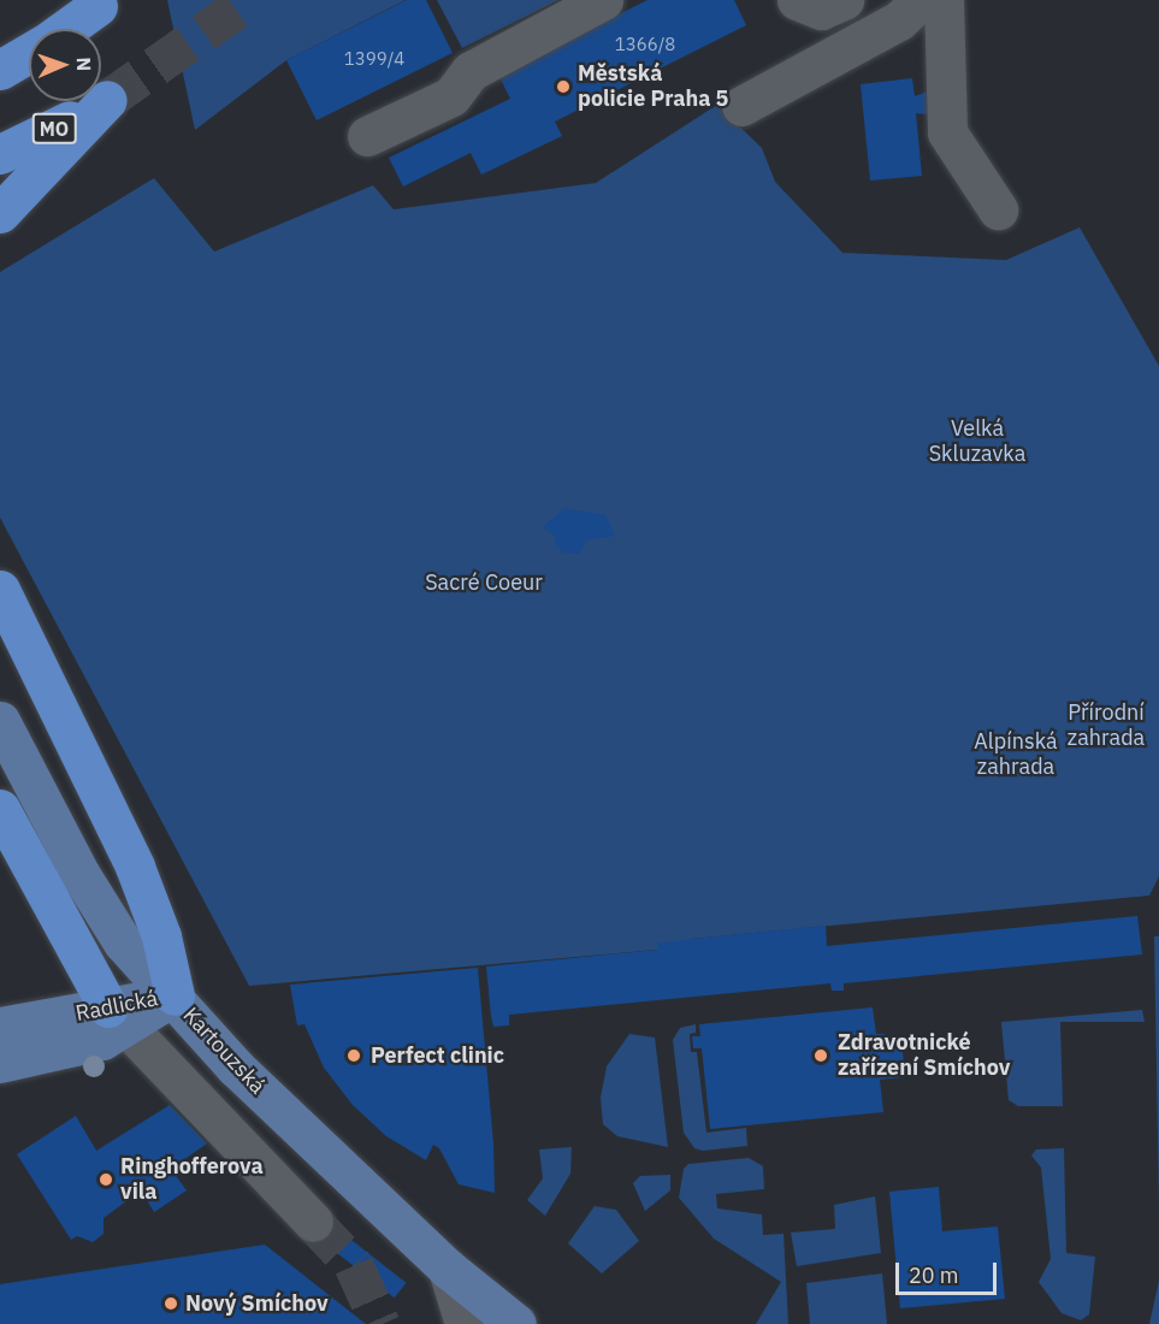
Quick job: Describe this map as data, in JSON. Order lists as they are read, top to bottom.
{
  "streets": {
    "highway": ["MO"],
    "main road": ["Radlická", "Kartouzská"]
  },
  "crossings": [
    ["Radlická", "Kartouzská"]
  ],
  "parks": [
    "Velká Skluzavka",
    "Sacré Coeur",
    "Přírodní zahrada",
    "Alpínská zahrada"
  ],
  "places": [
    "Městská policie Praha 5",
    "Perfect clinic",
    "Zdravotnické zařízení Smíchov",
    "Ringhofferova vila",
    "Nový Smíchov"
  ],
  "house_numbers": ["1366/8", "1399/4"],
  "scale_bar": "20 m",
  "north": "right"
}
